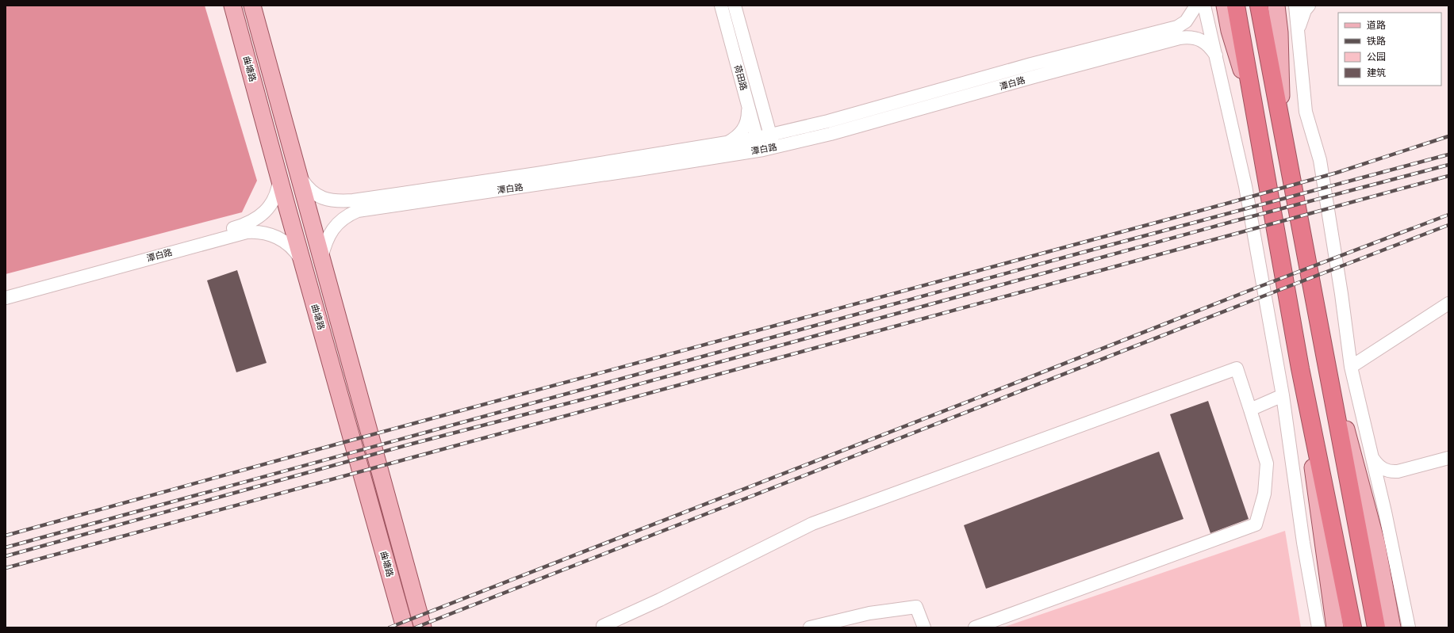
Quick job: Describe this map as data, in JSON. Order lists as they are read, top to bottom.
{
  "streets": {
    "main road": ["曲塘路"],
    "street": ["荷田路", "潭白路"]
  },
  "crossings": [
    ["曲塘路", "潭白路"],
    ["荷田路", "潭白路"]
  ],
  "legend": [
    "道路",
    "铁路",
    "公园",
    "建筑"
  ]
}
